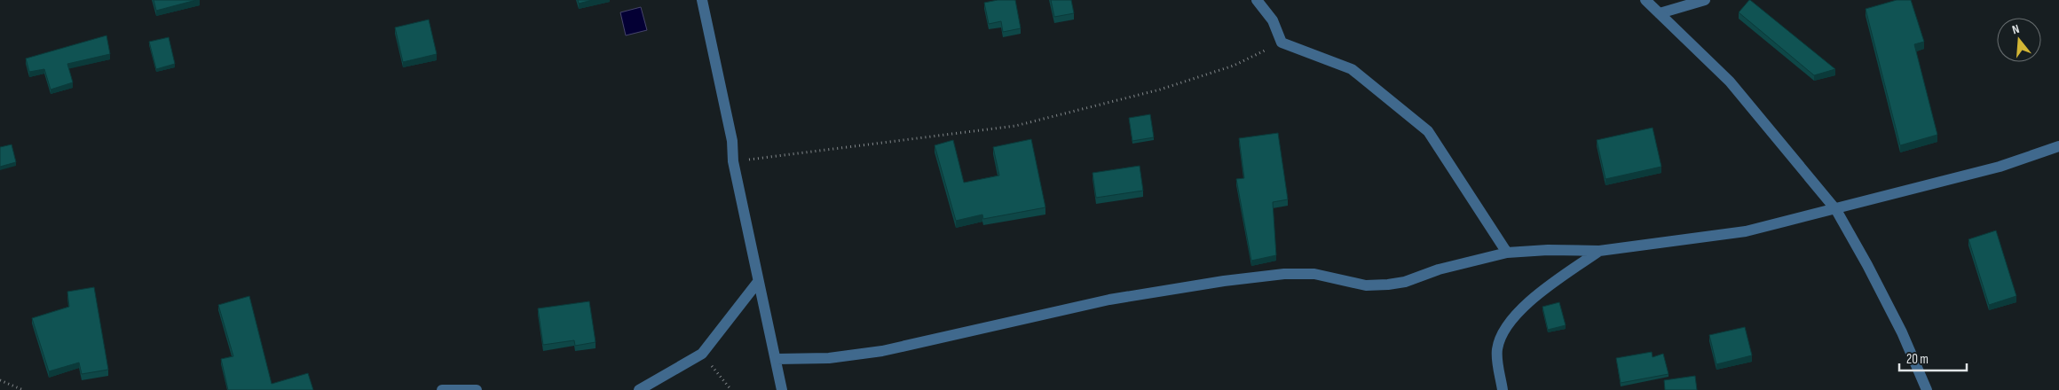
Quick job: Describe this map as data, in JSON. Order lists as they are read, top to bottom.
{
  "scale_bar": "20 m",
  "north": "top"
}
